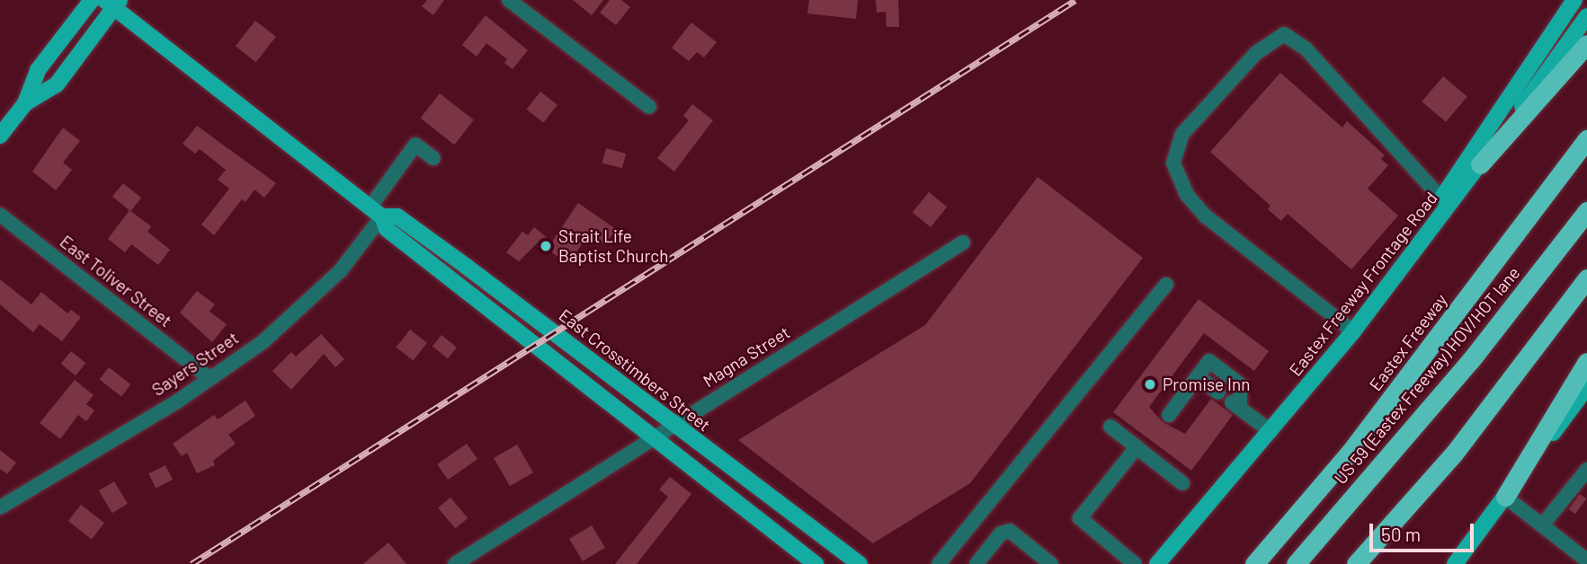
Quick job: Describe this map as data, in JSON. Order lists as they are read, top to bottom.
{
  "streets": {
    "highway": ["Eastex Freeway", "US 59 (Eastex Freeway) HOV/HOT lane"],
    "main road": ["Eastex Freeway Frontage Road", "East Crosstimbers Street"],
    "street": ["East Toliver Street", "Magna Street", "Sayers Street"]
  },
  "crossings": [
    ["East Toliver Street", "Sayers Street"],
    ["Magna Street", "East Crosstimbers Street"],
    ["Sayers Street", "East Crosstimbers Street"]
  ],
  "places": ["Strait Life Baptist Church", "Promise Inn"],
  "scale_bar": "50 m"
}
